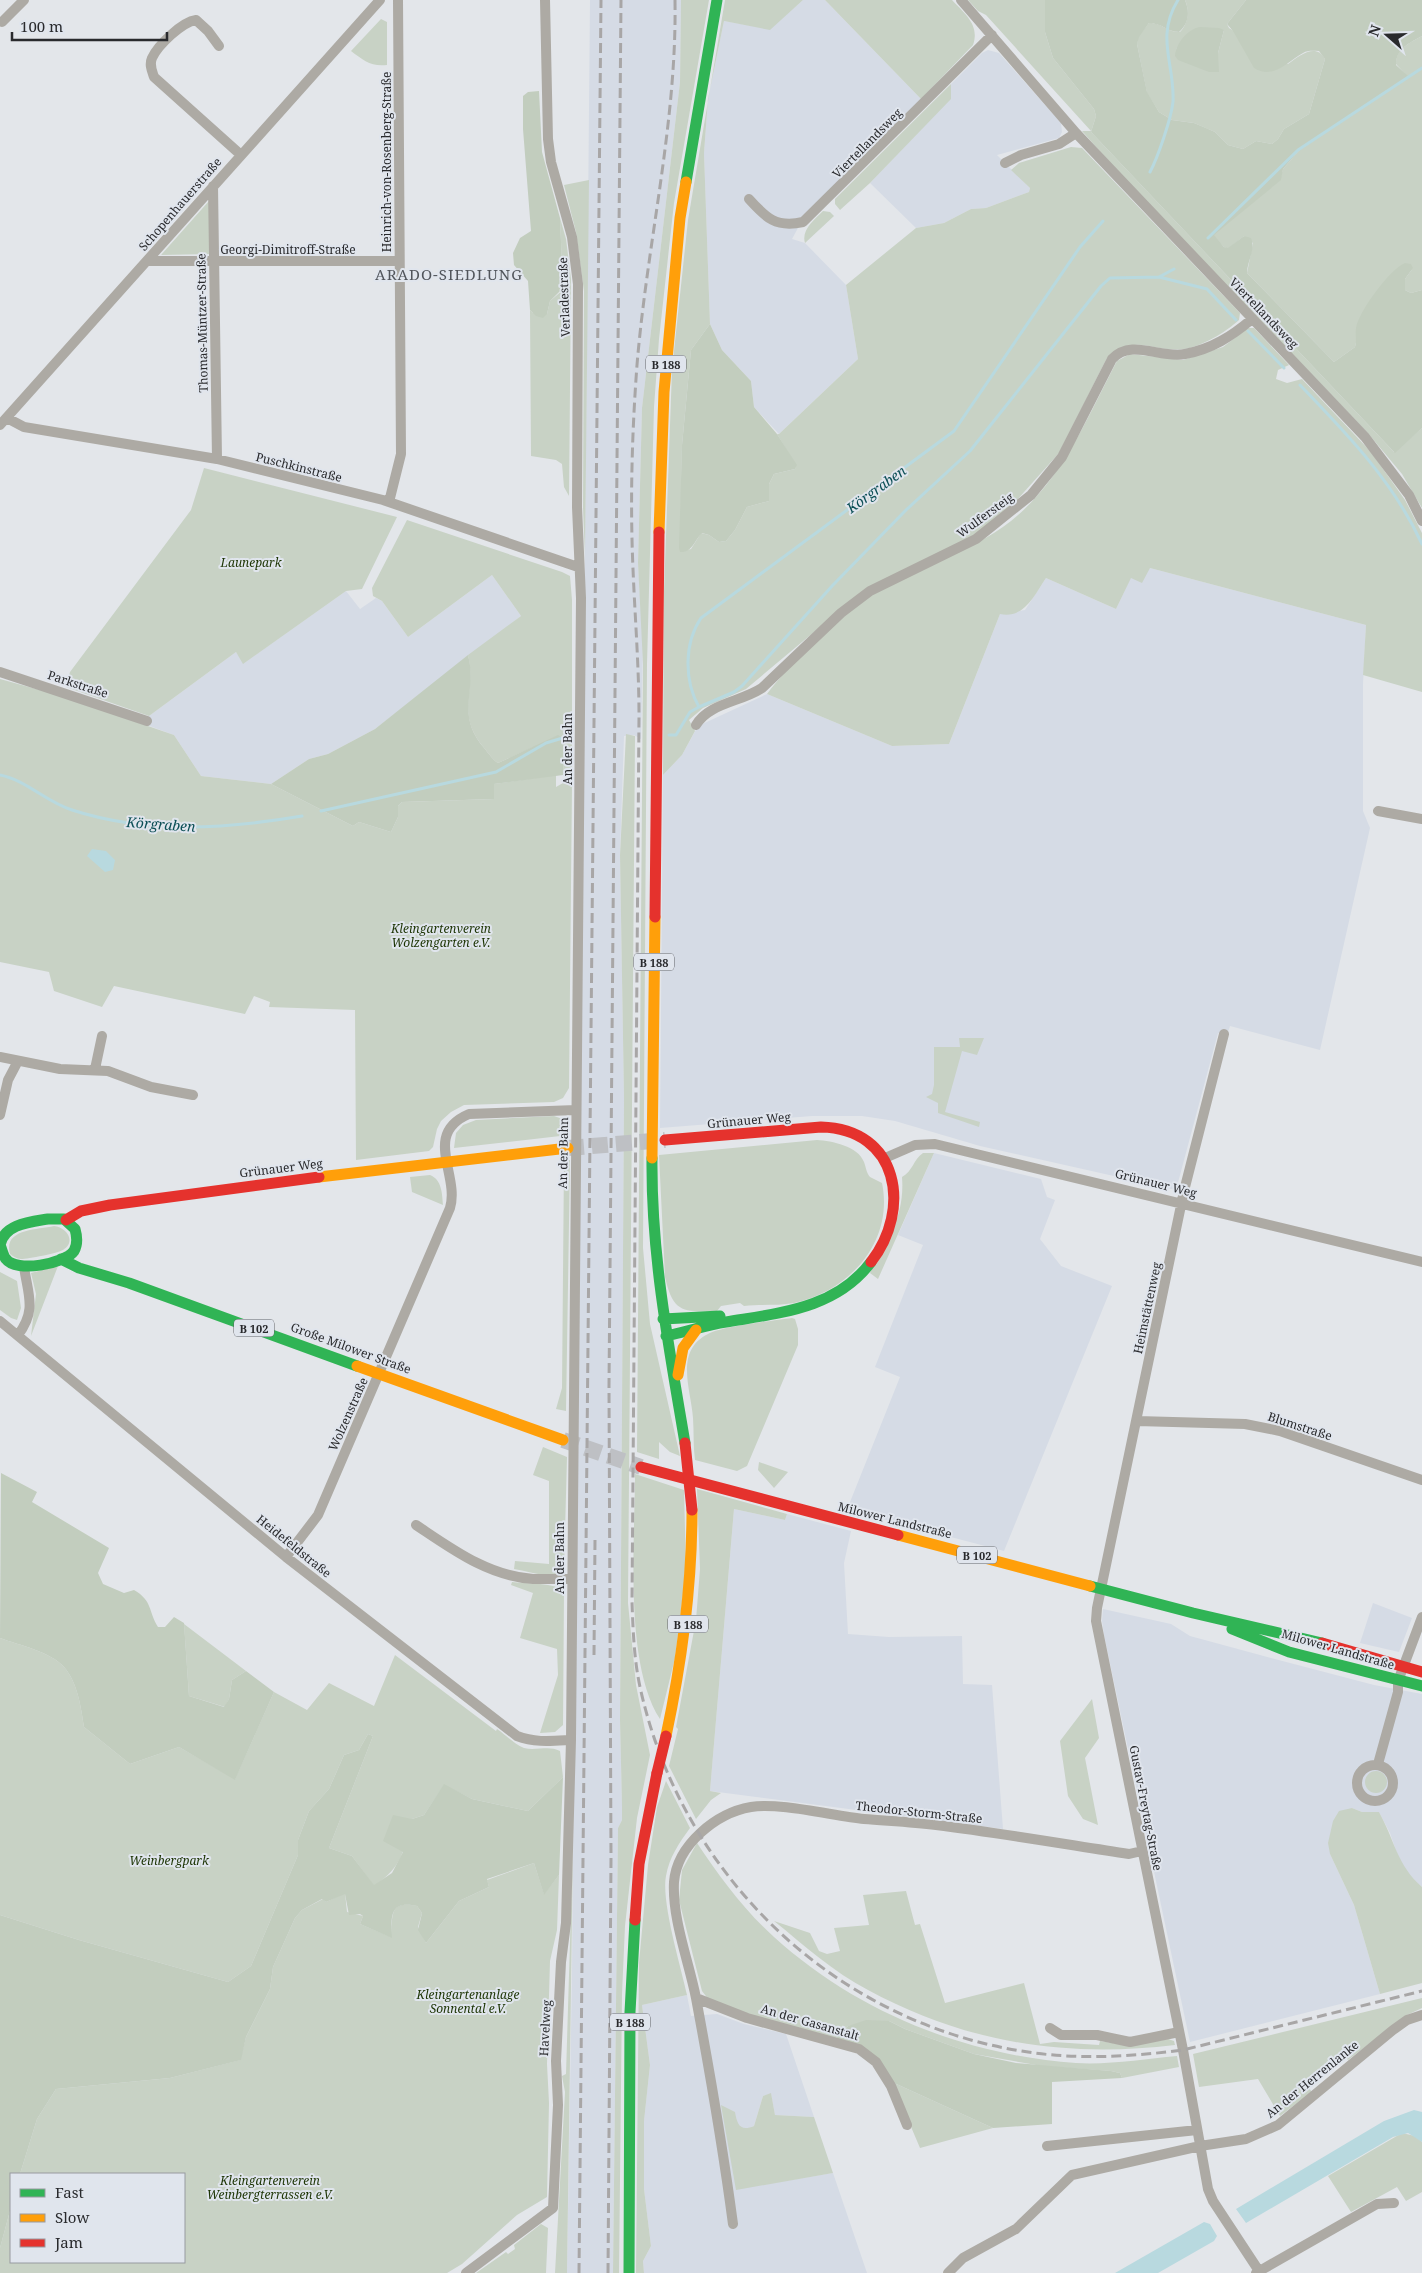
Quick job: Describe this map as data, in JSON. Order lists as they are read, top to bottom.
{
  "streets": {
    "main road": [
      "B 188",
      "Grünauer Weg",
      "B 102",
      "Große Milower Straße",
      "Milower Landstraße"
    ],
    "street": [
      "Viertellandsweg",
      "Heinrich-von-Rosenberg-Straße",
      "Schopenhauerstraße",
      "Georgi-Dimitroff-Straße",
      "Verladestraße",
      "Thomas-Müntzer-Straße",
      "Puschkinstraße",
      "Wulfersteig",
      "Parkstraße",
      "An der Bahn",
      "Heimstättenweg",
      "Wolzenstraße",
      "Blumstraße",
      "Heidefeldstraße",
      "Gustav-Freytag-Straße",
      "Theodor-Storm-Straße",
      "An der Gasanstalt",
      "Havelweg",
      "An der Herrenlanke"
    ]
  },
  "crossings": [
    ["Viertellandsweg", "Wulfersteig"],
    ["Heinrich-von-Rosenberg-Straße", "Georgi-Dimitroff-Straße"],
    ["Heinrich-von-Rosenberg-Straße", "Puschkinstraße"],
    ["Schopenhauerstraße", "Georgi-Dimitroff-Straße"],
    ["Schopenhauerstraße", "Thomas-Müntzer-Straße"],
    ["Schopenhauerstraße", "Puschkinstraße"],
    ["Georgi-Dimitroff-Straße", "Thomas-Müntzer-Straße"],
    ["Verladestraße", "Puschkinstraße"],
    ["Verladestraße", "An der Bahn"],
    ["Thomas-Müntzer-Straße", "Puschkinstraße"],
    ["B 188", "Grünauer Weg"],
    ["Puschkinstraße", "An der Bahn"],
    ["An der Bahn", "Heidefeldstraße"],
    ["An der Bahn", "Havelweg"],
    ["Grünauer Weg", "Heimstättenweg"],
    ["Grünauer Weg", "Wolzenstraße"],
    ["Heimstättenweg", "Blumstraße"],
    ["Heimstättenweg", "Milower Landstraße"],
    ["Heimstättenweg", "Gustav-Freytag-Straße"],
    ["Große Milower Straße", "Wolzenstraße"],
    ["Wolzenstraße", "Heidefeldstraße"],
    ["Milower Landstraße", "Gustav-Freytag-Straße"],
    ["Heidefeldstraße", "Havelweg"],
    ["Gustav-Freytag-Straße", "Theodor-Storm-Straße"],
    ["Gustav-Freytag-Straße", "An der Herrenlanke"],
    ["Theodor-Storm-Straße", "An der Gasanstalt"]
  ],
  "districts": ["ARADO-SIEDLUNG"],
  "water": ["Körgraben"],
  "parks": [
    "Launepark",
    "Kleingartenverein Wolzengarten e.V.",
    "Weinbergpark",
    "Kleingartenanlage Sonnental e.V.",
    "Kleingartenverein Weinbergterrassen e.V."
  ],
  "legend": ["Fast", "Slow", "Jam"],
  "scale_bar": "100 m",
  "north": "left"
}
